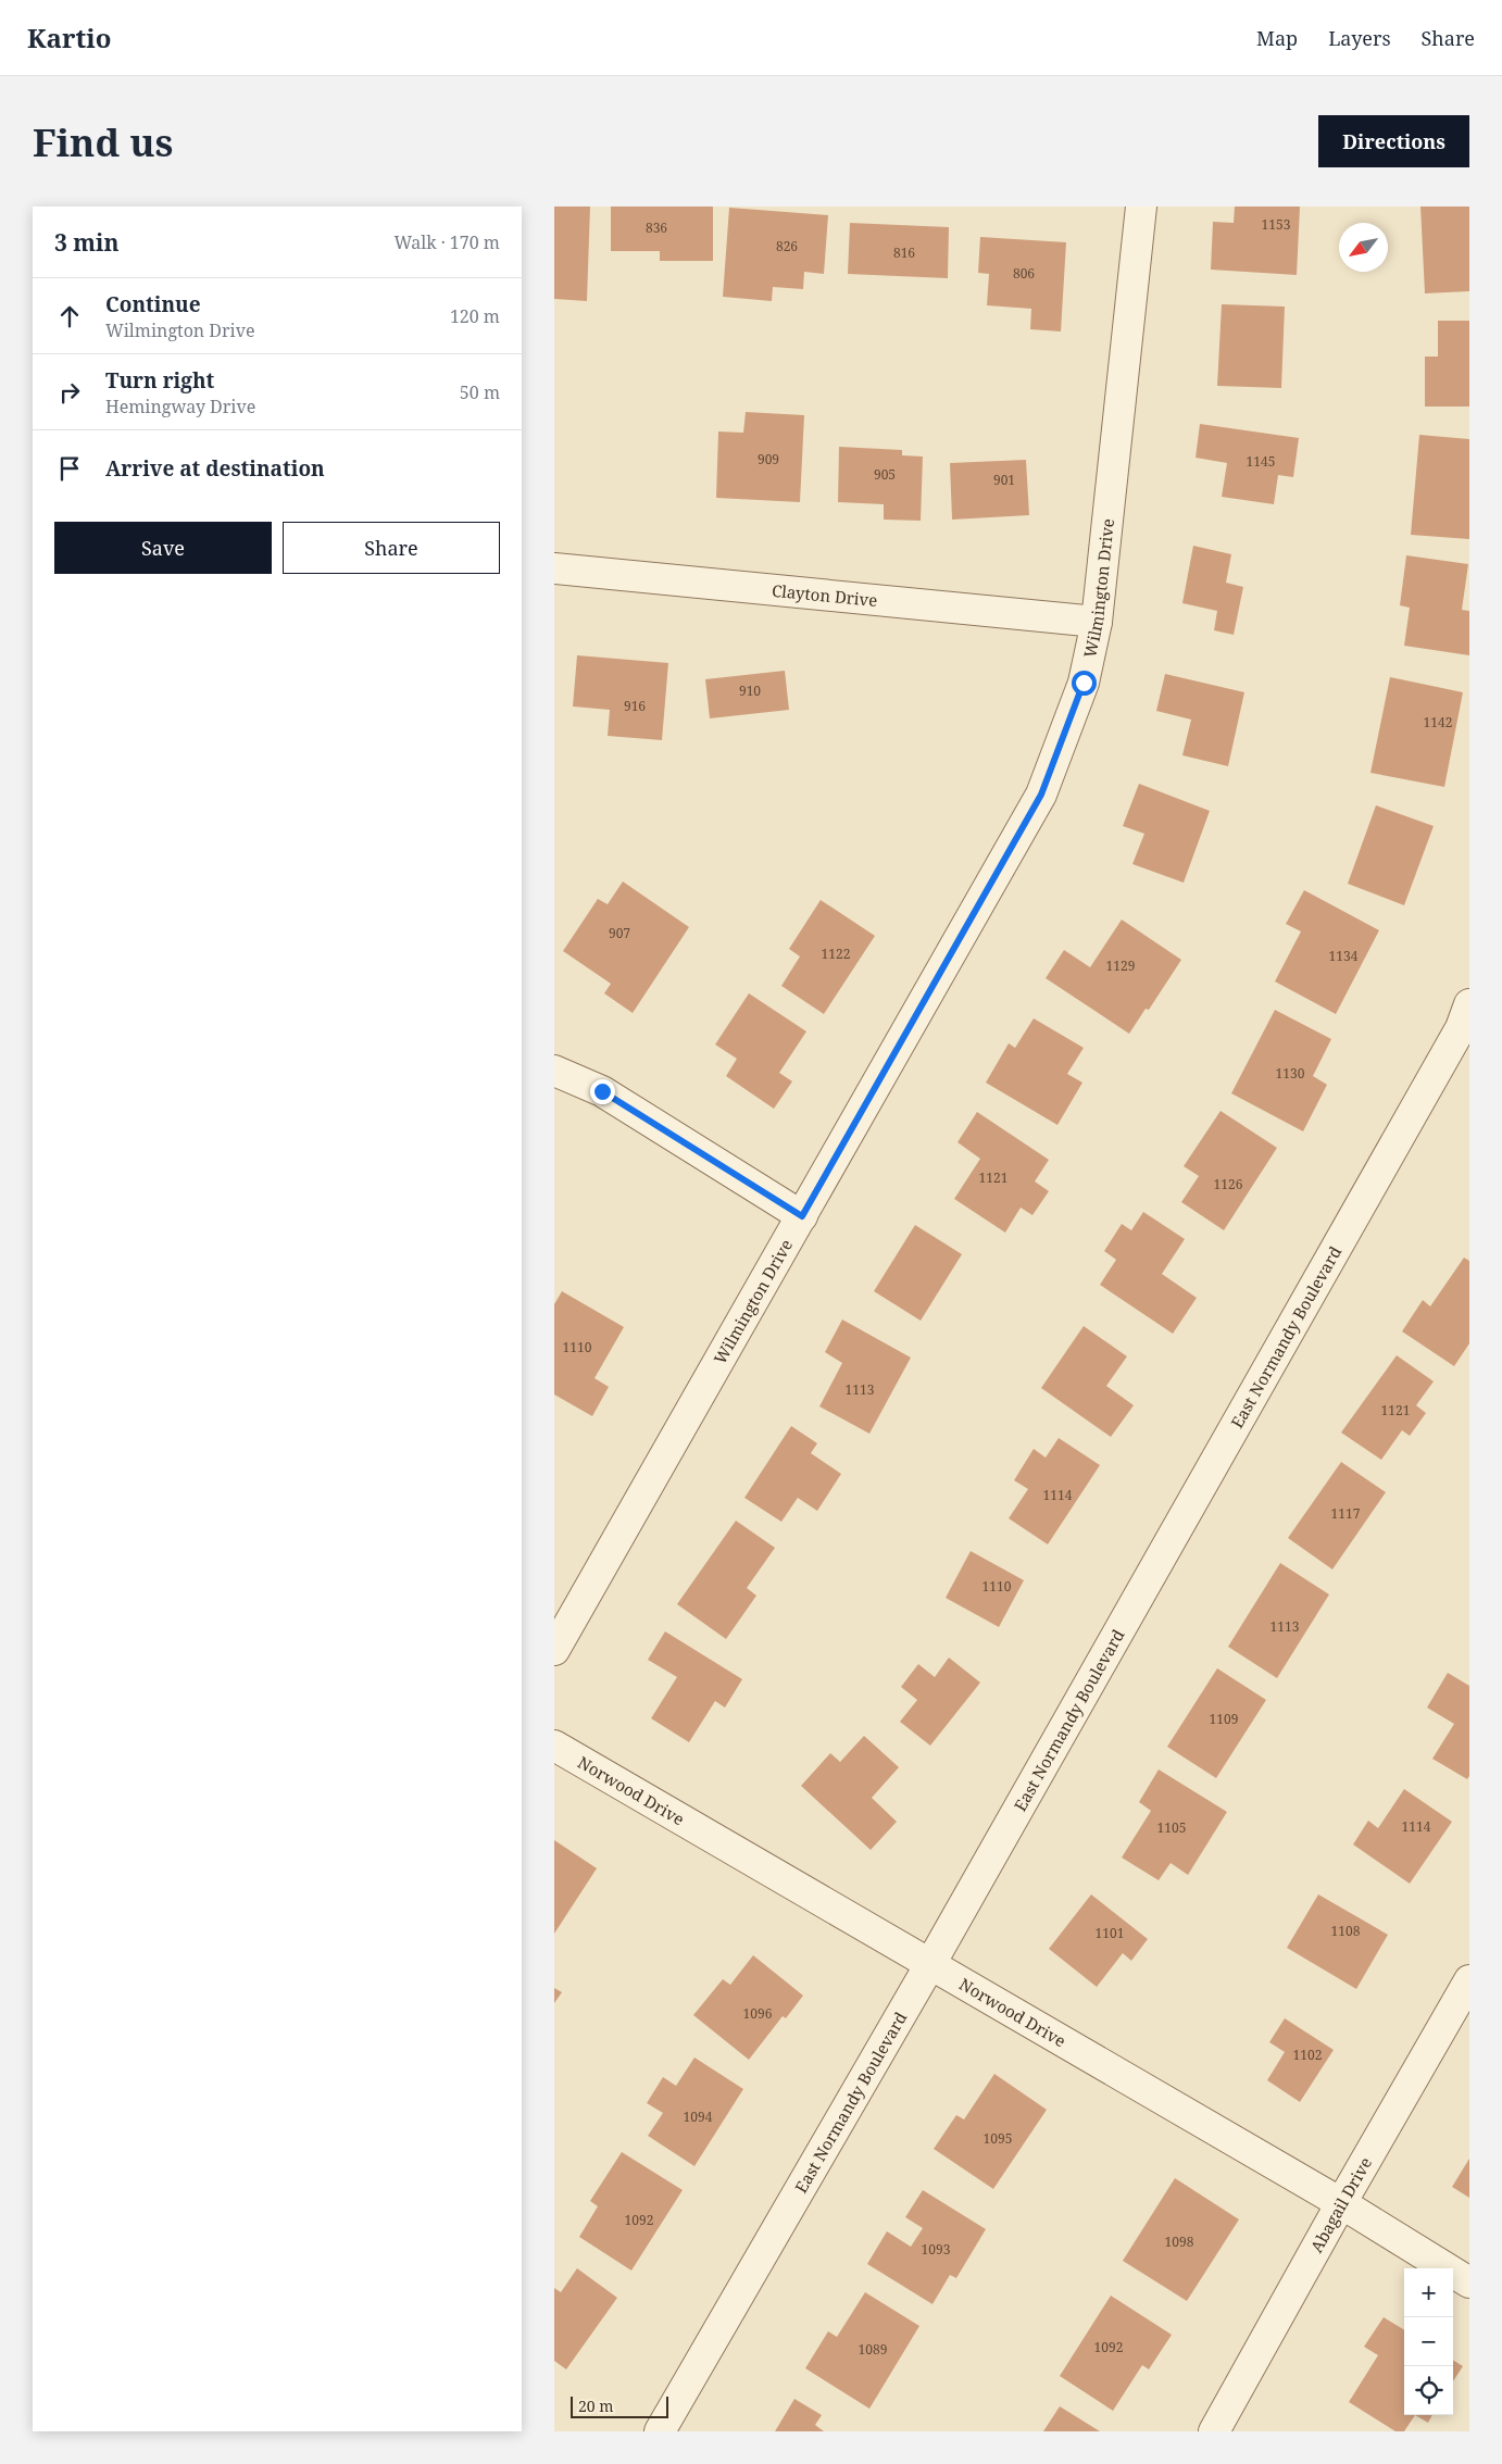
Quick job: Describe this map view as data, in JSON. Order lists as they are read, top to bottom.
{
  "streets": {
    "street": [
      "Wilmington Drive",
      "Clayton Drive",
      "East Normandy Boulevard",
      "Norwood Drive",
      "Abagail Drive"
    ]
  },
  "crossings": [
    ["Wilmington Drive", "Clayton Drive"],
    ["East Normandy Boulevard", "Norwood Drive"],
    ["Norwood Drive", "Abagail Drive"]
  ],
  "house_numbers": [
    "1153",
    "836",
    "826",
    "816",
    "806",
    "909",
    "1145",
    "905",
    "901",
    "910",
    "916",
    "1142",
    "907",
    "1122",
    "1134",
    "1129",
    "1130",
    "1121",
    "1126",
    "1110",
    "1113",
    "1121",
    "1114",
    "1117",
    "1110",
    "1113",
    "1109",
    "1114",
    "1105",
    "1108",
    "1101",
    "1096",
    "1102",
    "1094",
    "1095",
    "1092",
    "1098",
    "1093",
    "1092",
    "1089"
  ],
  "scale_bar": "20 m",
  "north": "bottom left",
  "page": {
    "header": "Kartio",
    "nav": ["Map", "Layers", "Share"],
    "buttons": [
      "Directions",
      ["Save", "Share"]
    ],
    "title": "Find us",
    "heading": ["3 min", "Walk · 170 m"],
    "list": [
      ["Continue", "Wilmington Drive", "120 m"],
      ["Turn right", "Hemingway Drive", "50 m"],
      "Arrive at destination"
    ],
    "map_buttons": ["+", "−"],
    "scale": "20 m"
  }
}
